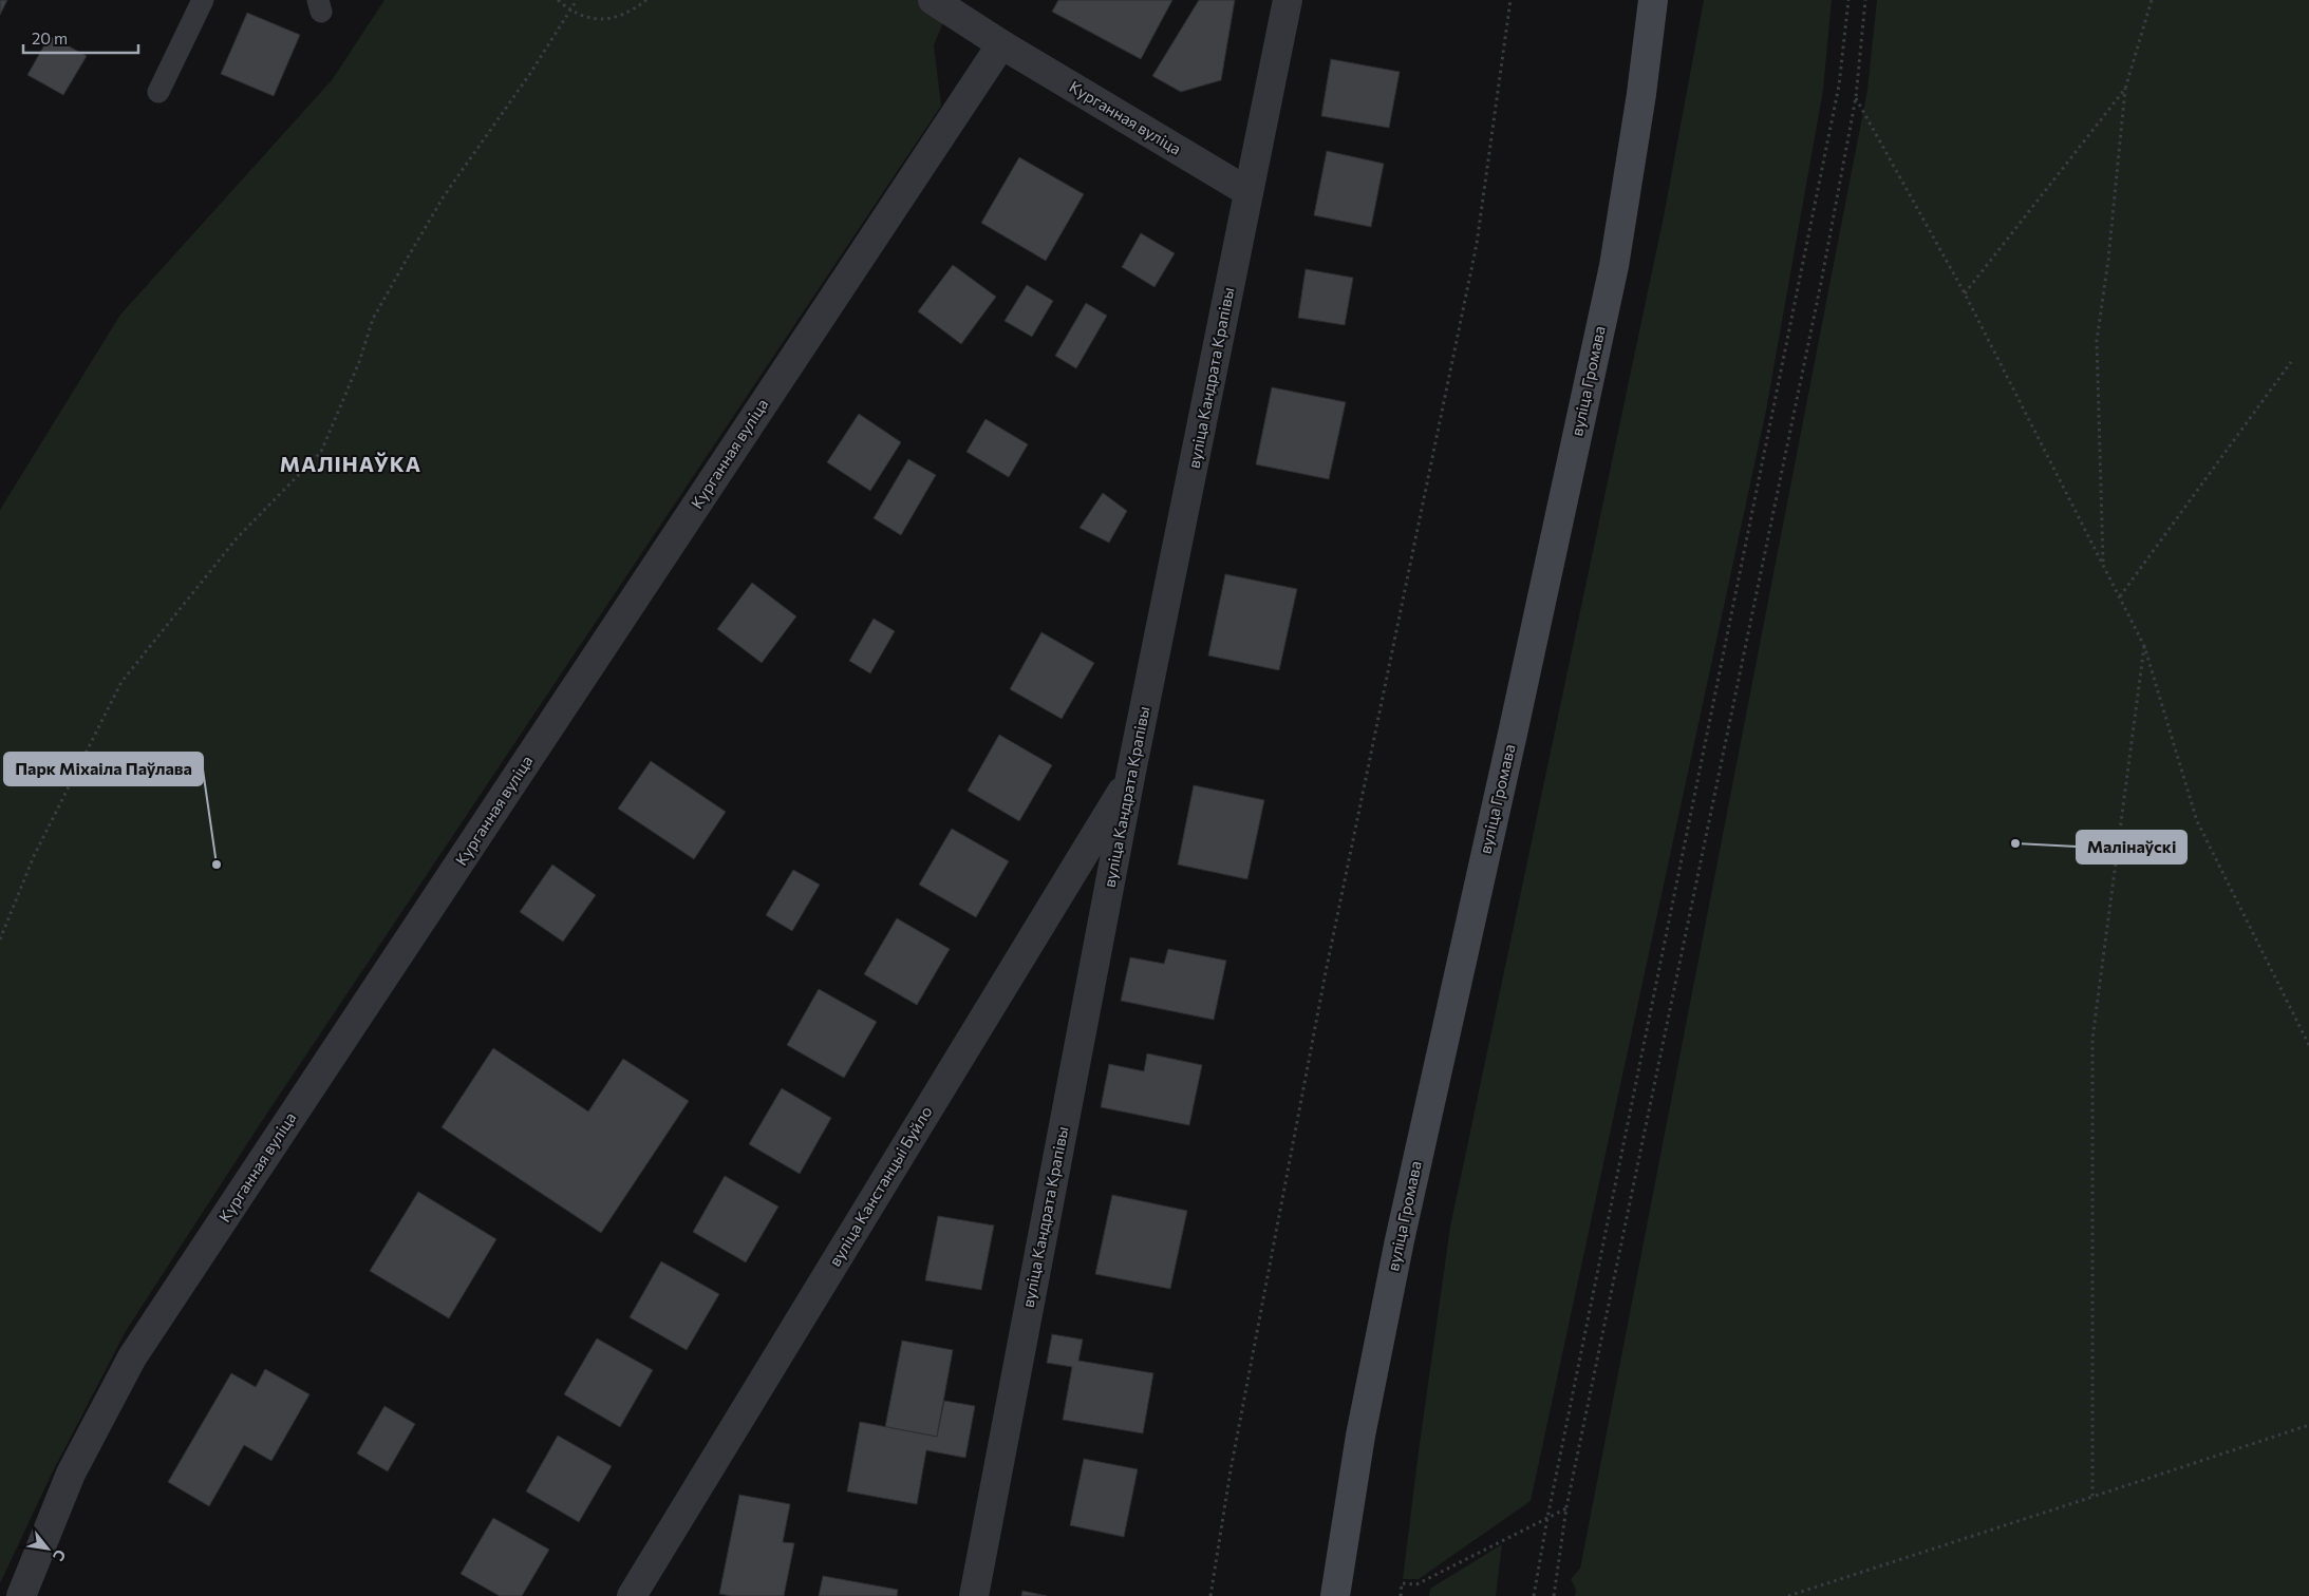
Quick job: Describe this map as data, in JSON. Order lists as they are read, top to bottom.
{
  "streets": {
    "main road": ["вуліца Громава"],
    "street": ["Курганная вуліца", "вуліца Кандрата Крапівы", "вуліца Канстанцыі Буйло"]
  },
  "crossings": [
    ["Курганная вуліца", "вуліца Кандрата Крапівы"],
    ["вуліца Кандрата Крапівы", "вуліца Канстанцыі Буйло"]
  ],
  "districts": ["МАЛІНАЎКА"],
  "places": ["Малінаўскі", "Парк Міхаіла Паўлава"],
  "scale_bar": "20 m",
  "north": "bottom right"
}
